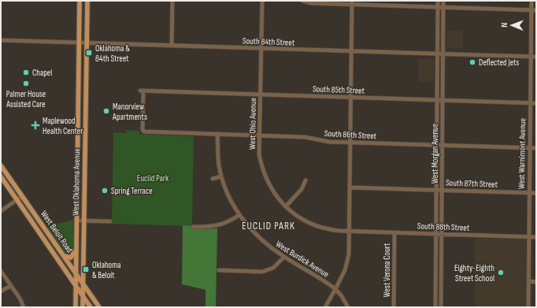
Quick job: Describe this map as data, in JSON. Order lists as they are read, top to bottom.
{
  "streets": {
    "main road": ["West Oklahoma Avenue", "West Beloit Road"],
    "street": [
      "South 84th Street",
      "South 85th Street",
      "West Ohio Avenue",
      "South 86th Street",
      "West Morgan Avenue",
      "West Warnimont Avenue",
      "South 87th Street",
      "South 88th Street",
      "West Burdick Avenue",
      "West Verona Court"
    ]
  },
  "crossings": [
    ["South 84th Street", "West Ohio Avenue"],
    ["South 84th Street", "West Morgan Avenue"],
    ["South 84th Street", "West Warnimont Avenue"],
    ["South 84th Street", "West Oklahoma Avenue"],
    ["South 85th Street", "West Ohio Avenue"],
    ["South 85th Street", "South 86th Street"],
    ["South 85th Street", "West Morgan Avenue"],
    ["South 85th Street", "West Warnimont Avenue"],
    ["West Ohio Avenue", "South 86th Street"],
    ["West Ohio Avenue", "South 88th Street"],
    ["South 86th Street", "West Morgan Avenue"],
    ["South 86th Street", "West Warnimont Avenue"],
    ["South 86th Street", "West Burdick Avenue"],
    ["West Morgan Avenue", "South 87th Street"],
    ["West Morgan Avenue", "South 88th Street"],
    ["West Warnimont Avenue", "South 87th Street"],
    ["West Warnimont Avenue", "South 88th Street"],
    ["West Oklahoma Avenue", "West Beloit Road"],
    ["South 88th Street", "West Verona Court"]
  ],
  "districts": ["EUCLID PARK"],
  "parks": ["Euclid Park"],
  "places": {
    "transit": ["Oklahoma & 84th Street", "Oklahoma & Beloit"],
    "other": [
      "Deflected Jets",
      "Chapel",
      "Palmer House Assisted Care",
      "Manorview Apartments",
      "Spring Terrace",
      "Eighty-Eighth Street School"
    ],
    "health": ["Maplewood Health Center"]
  },
  "north": "left"
}
